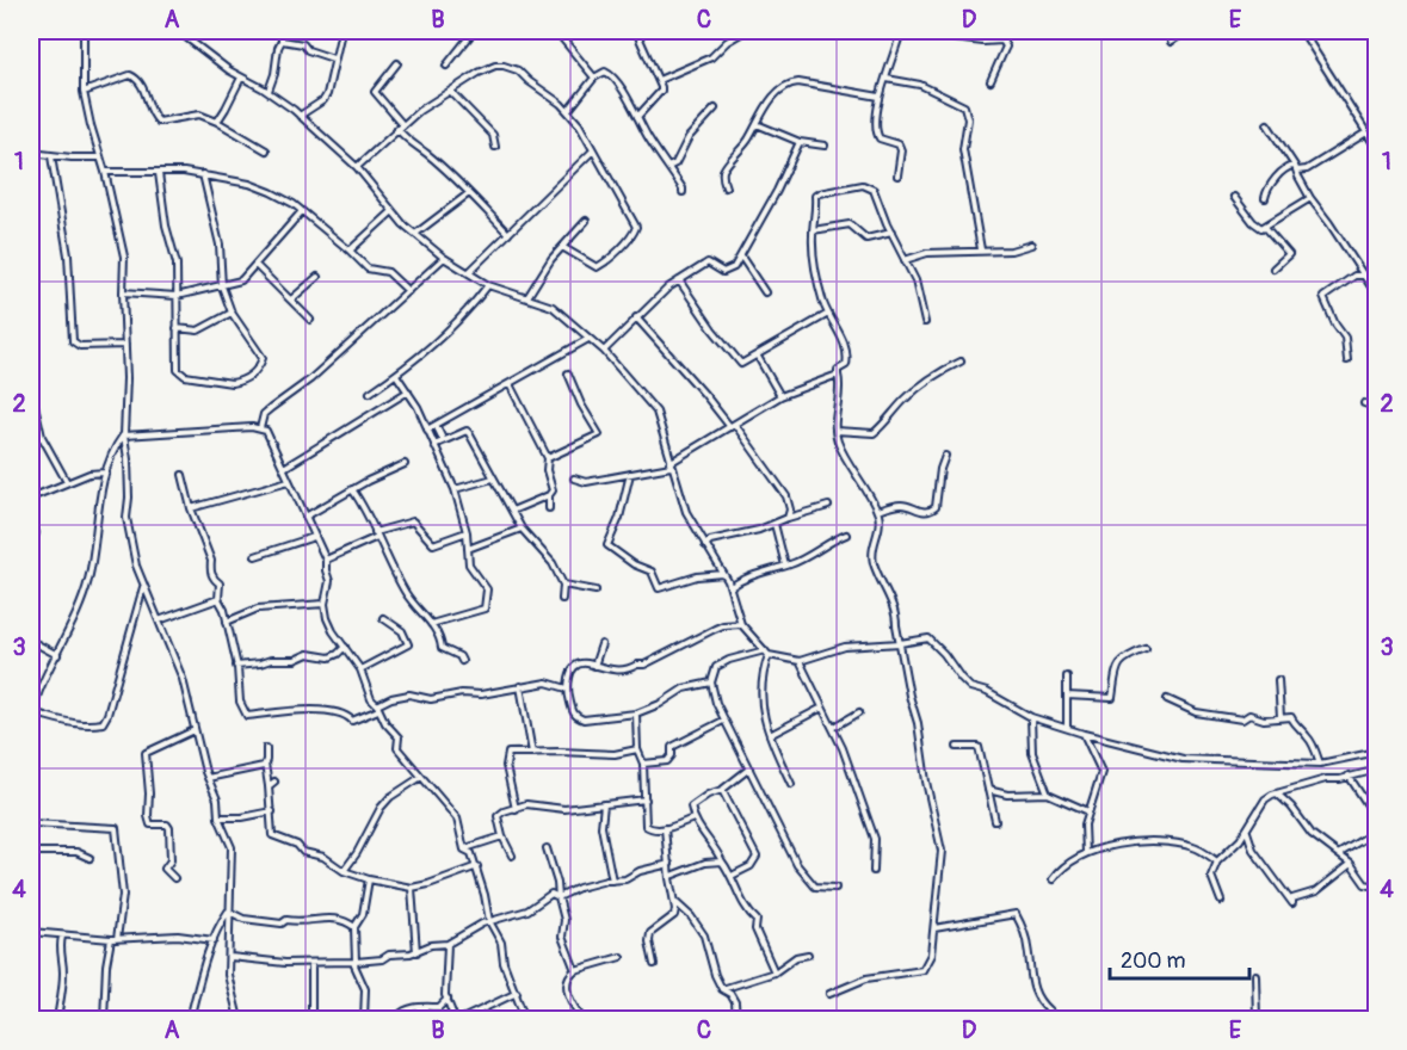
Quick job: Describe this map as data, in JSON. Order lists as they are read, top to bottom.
{
  "scale_bar": "200 m",
  "grid": {
    "columns": [
      "A",
      "B",
      "C",
      "D",
      "E"
    ],
    "rows": [
      "1",
      "2",
      "3",
      "4"
    ]
  }
}
